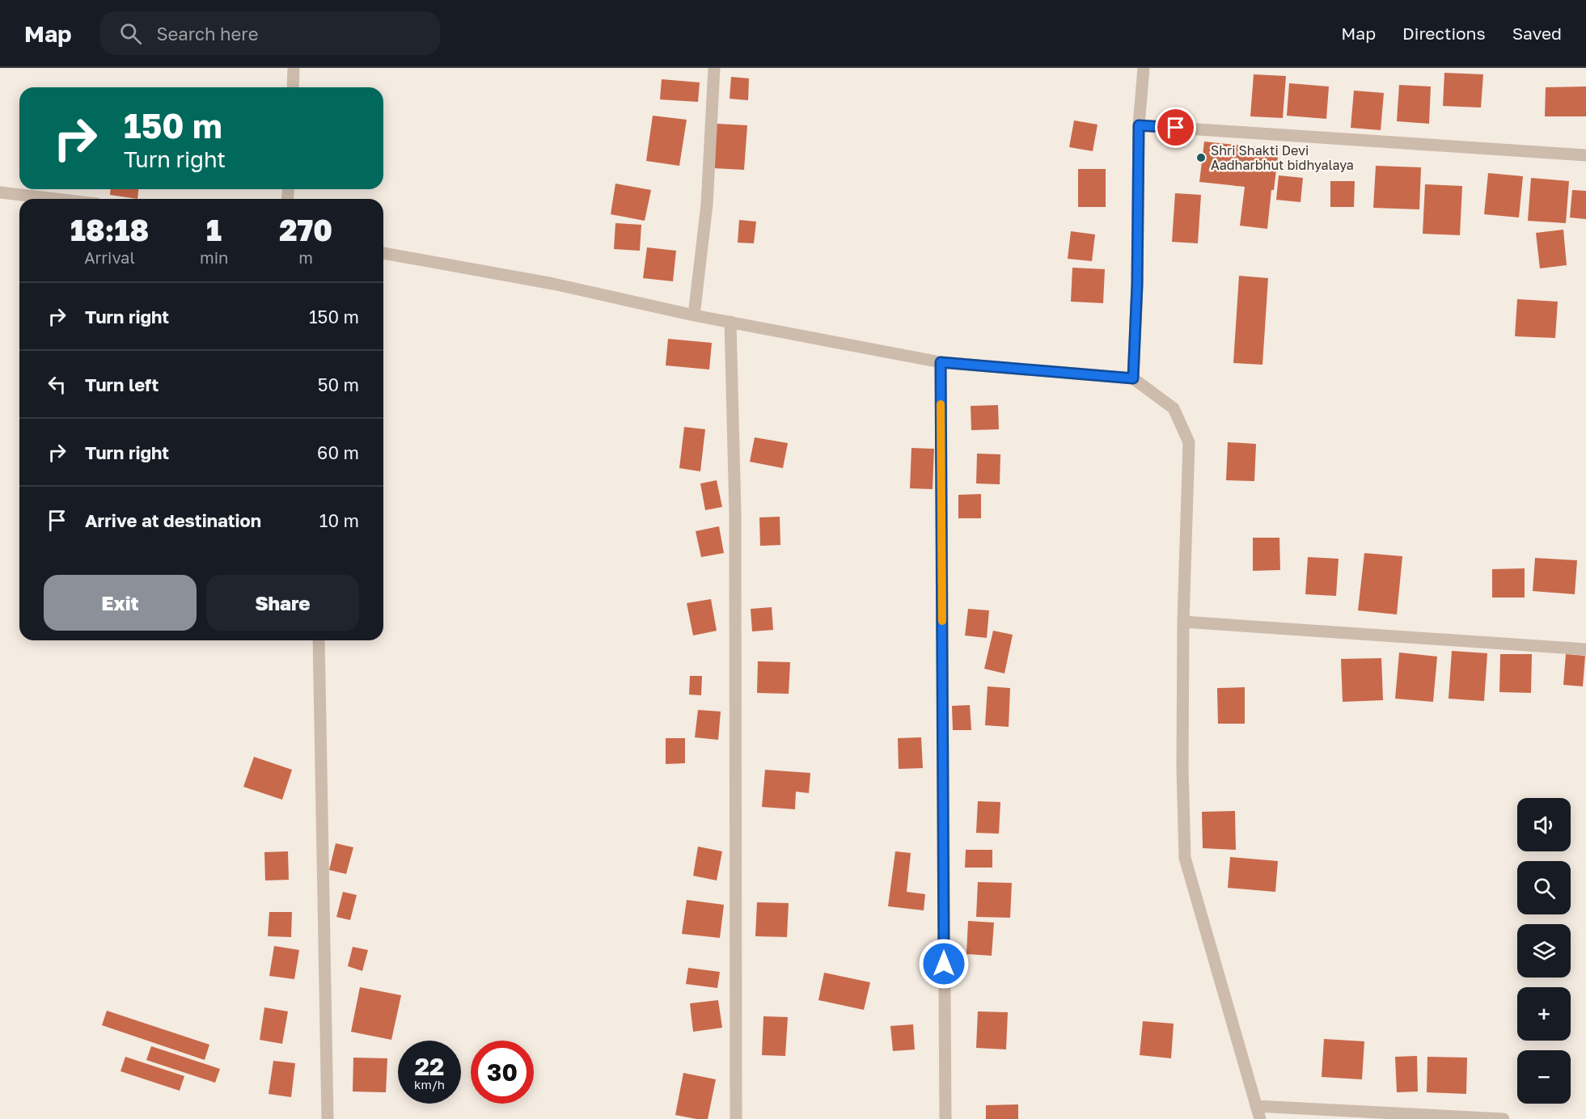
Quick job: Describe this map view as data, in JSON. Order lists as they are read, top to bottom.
{
  "places": ["Shri Shakti Devi Aadharbhut bidhyalaya"],
  "page": {
    "header": "Map",
    "search": "Search here",
    "nav": ["Map", "Directions", "Saved"],
    "turn": ["150 m", "Turn right"],
    "eta": [
      "18:18",
      "Arrival",
      "1",
      "min",
      "270",
      "m"
    ],
    "list": [
      {
        "name": "Turn right",
        "value": "150 m"
      },
      {
        "name": "Turn left",
        "value": "50 m"
      },
      {
        "name": "Turn right",
        "value": "60 m"
      },
      {
        "name": "Arrive at destination",
        "value": "10 m"
      }
    ],
    "buttons": ["Exit", "Share"],
    "map_buttons": ["+", "−"],
    "speed": "22 km/h",
    "limit": "30"
  }
}
